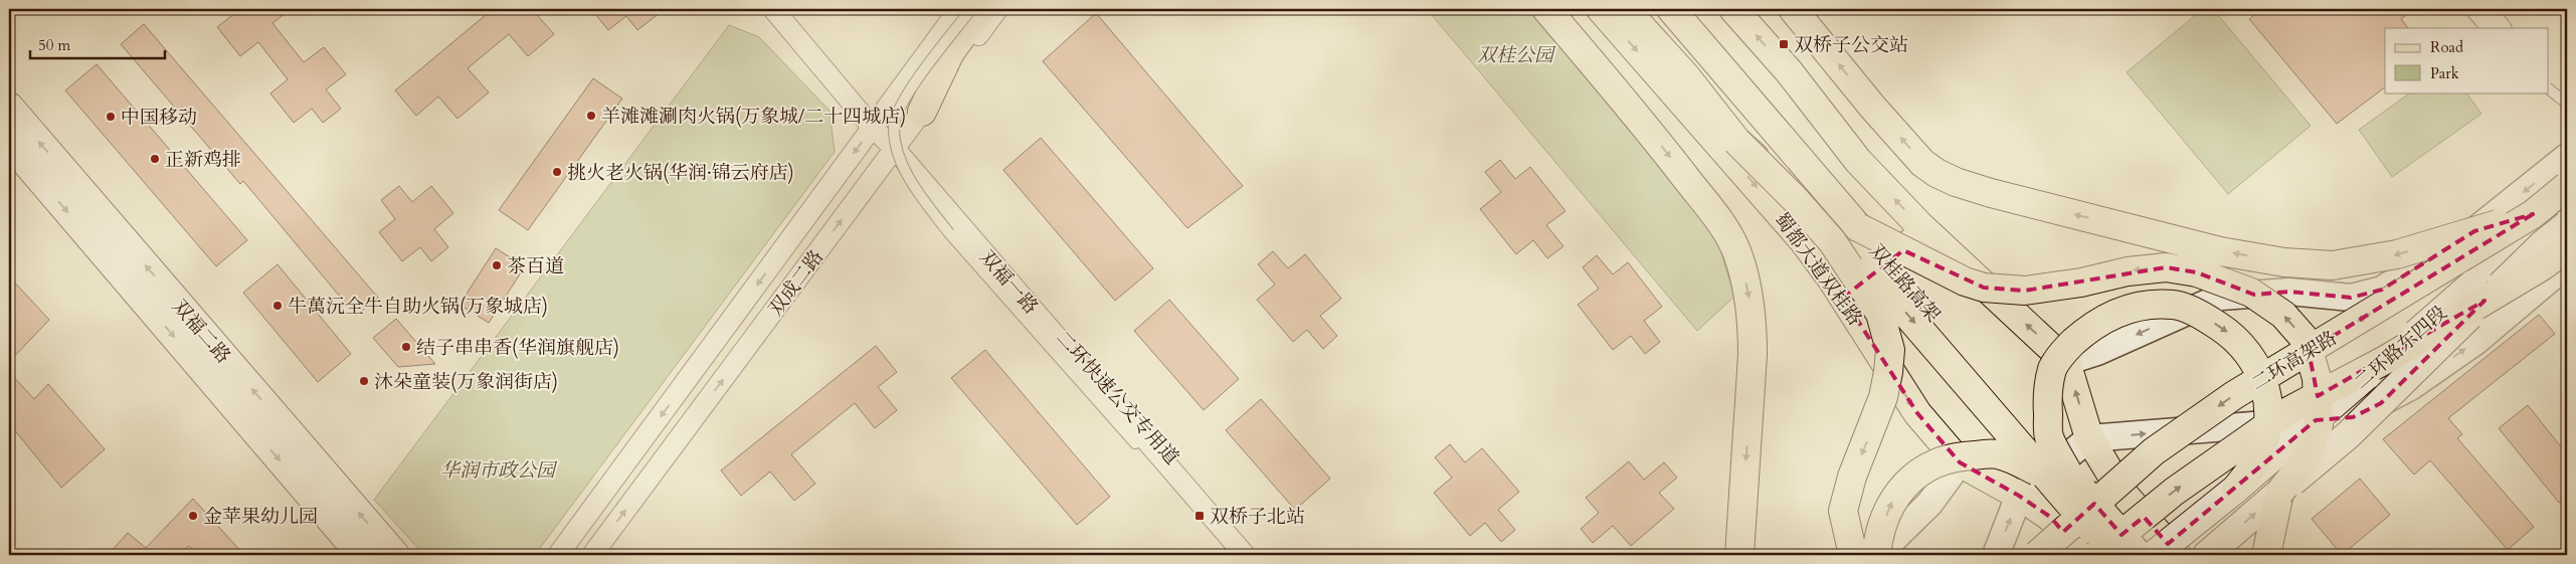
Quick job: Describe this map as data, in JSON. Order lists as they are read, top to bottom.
{
  "streets": {
    "main road": [
      "蜀都大道双桂路",
      "双桂路高架",
      "双福二路",
      "二环路东四段",
      "二环高架路"
    ],
    "street": ["双福一路", "双成二路"],
    "lane": ["二环快速公交专用道"]
  },
  "crossings": [
    ["双福一路", "双成二路"]
  ],
  "parks": ["双桂公园", "华润市政公园"],
  "places": {
    "transit": ["双桥子公交站", "双桥子北站"],
    "other": [
      "羊滩滩涮肉火锅(万象城/二十四城店)",
      "中国移动",
      "正新鸡排",
      "挑火老火锅(华润·锦云府店)",
      "茶百道",
      "牛萬沅全牛自助火锅(万象城店)",
      "结子串串香(华润旗舰店)",
      "沐朵童装(万象润街店)",
      "金苹果幼儿园"
    ]
  },
  "legend": ["Road", "Park"],
  "scale_bar": "50 m"
}
